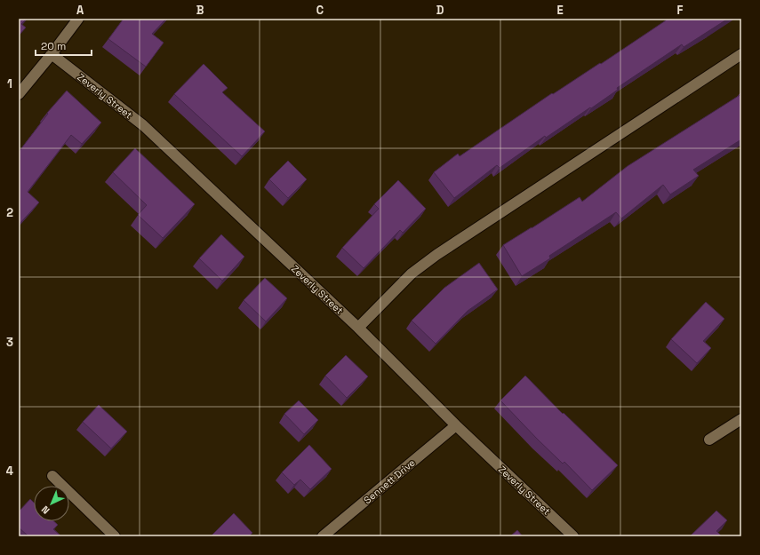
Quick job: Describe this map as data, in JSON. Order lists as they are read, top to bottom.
{
  "streets": {
    "street": ["Zeverly Street", "Sennett Drive"]
  },
  "crossings": [
    ["Zeverly Street", "Sennett Drive"]
  ],
  "scale_bar": "20 m",
  "north": "bottom left",
  "grid": {
    "columns": [
      "A",
      "B",
      "C",
      "D",
      "E",
      "F"
    ],
    "rows": [
      "1",
      "2",
      "3",
      "4"
    ]
  }
}
